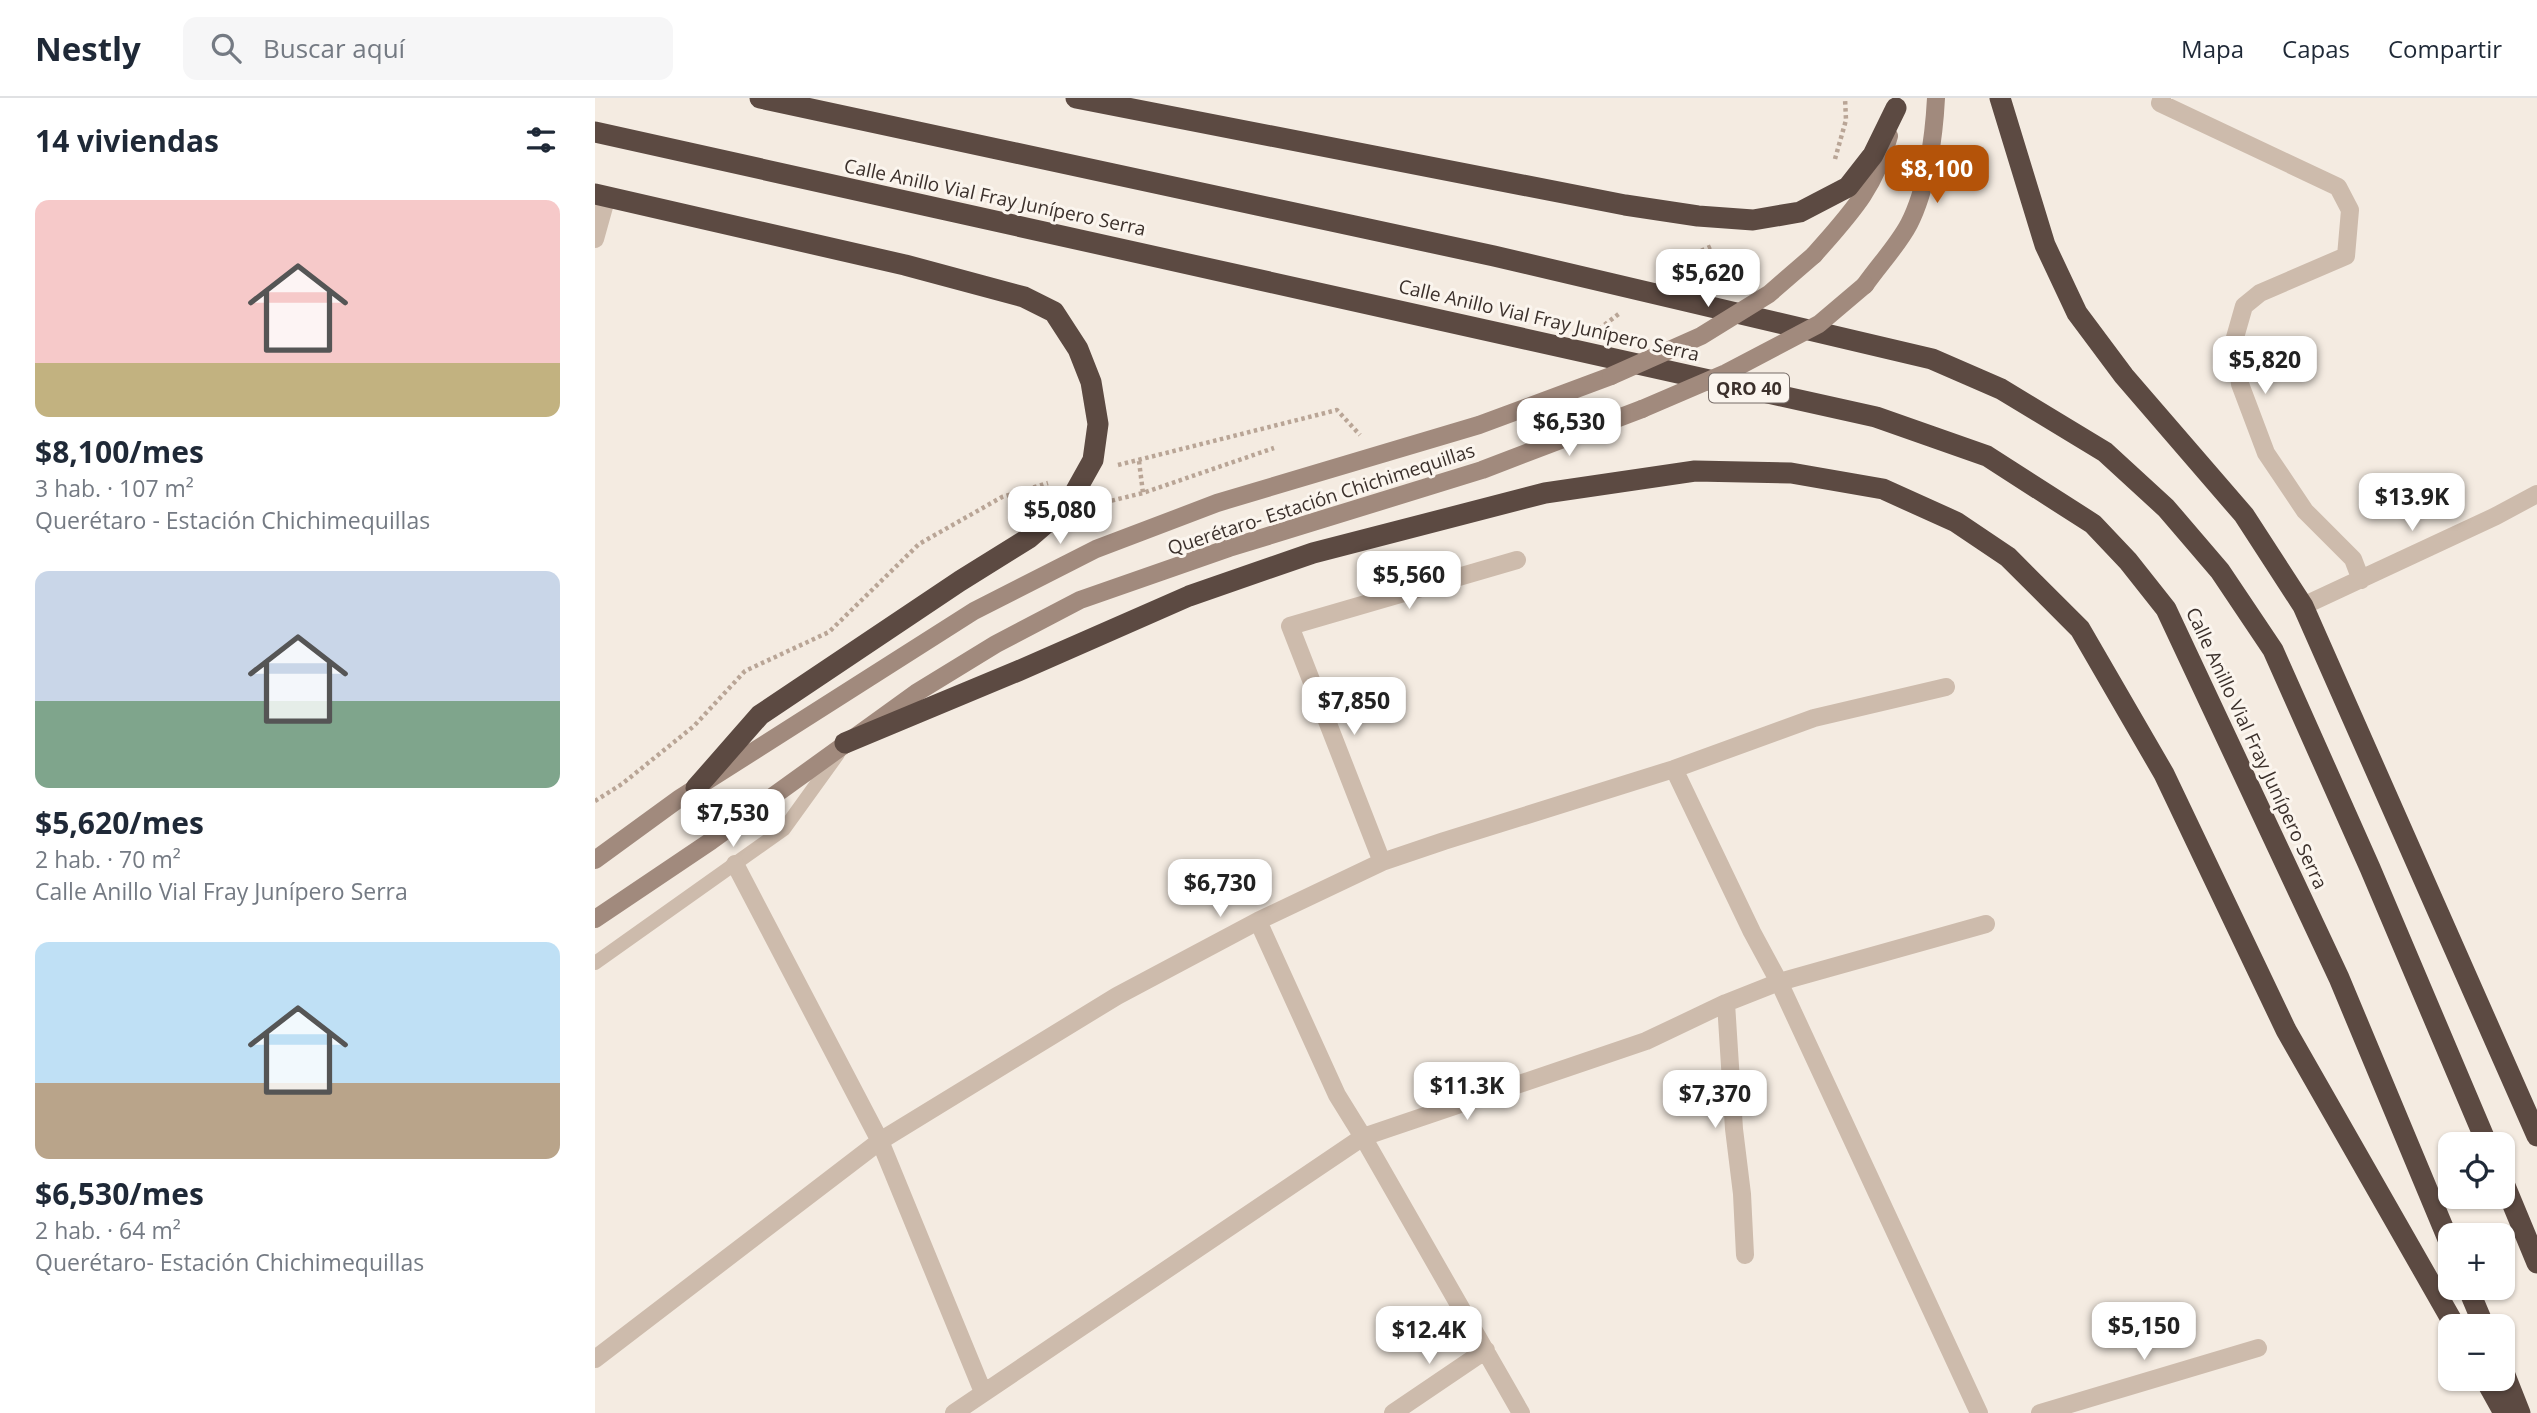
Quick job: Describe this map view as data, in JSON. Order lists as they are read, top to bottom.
{
  "streets": {
    "highway": ["Calle Anillo Vial Fray Junípero Serra", "QRO 40"],
    "main road": ["Querétaro- Estación Chichimequillas"]
  },
  "page": {
    "header": "Nestly",
    "search": "Buscar aquí",
    "nav": ["Mapa", "Capas", "Compartir"],
    "heading": "14 viviendas",
    "price": [
      "$8,100",
      "$5,620",
      "$5,820",
      "$6,530",
      "$13.9K",
      "$5,080",
      "$5,560",
      "$7,850",
      "$7,530",
      "$6,730",
      "$11.3K",
      "$7,370",
      "$5,150",
      "$12.4K"
    ],
    "list": [
      {
        "name": "$8,100/mes",
        "note": "3 hab. · 107 m² · Querétaro - Estación Chichimequillas"
      },
      {
        "name": "$5,620/mes",
        "note": "2 hab. · 70 m² · Calle Anillo Vial Fray Junípero Serra"
      },
      {
        "name": "$6,530/mes",
        "note": "2 hab. · 64 m² · Querétaro- Estación Chichimequillas"
      }
    ],
    "map_buttons": ["+", "−"]
  }
}
